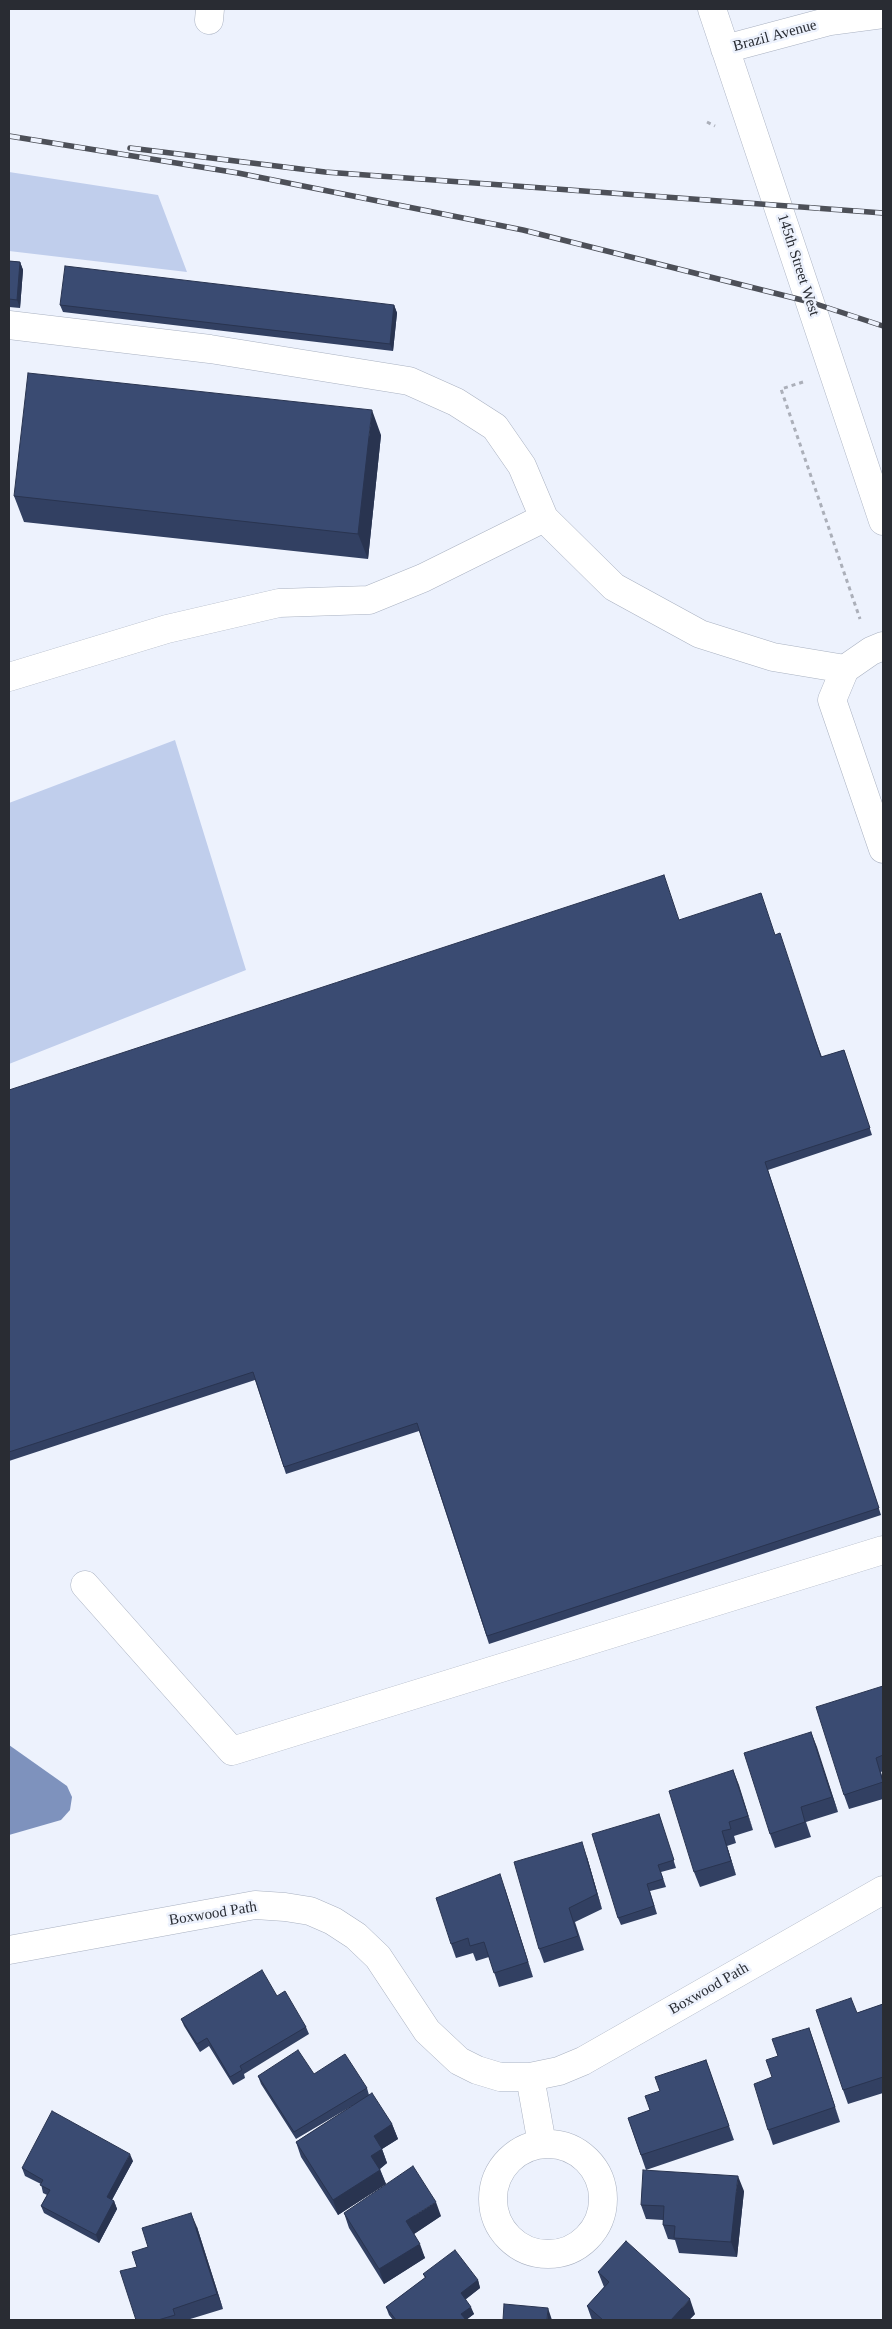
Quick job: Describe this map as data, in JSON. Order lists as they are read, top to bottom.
{
  "streets": {
    "street": ["Brazil Avenue", "145th Street West", "Boxwood Path"]
  },
  "crossings": [
    ["Brazil Avenue", "145th Street West"]
  ]
}
